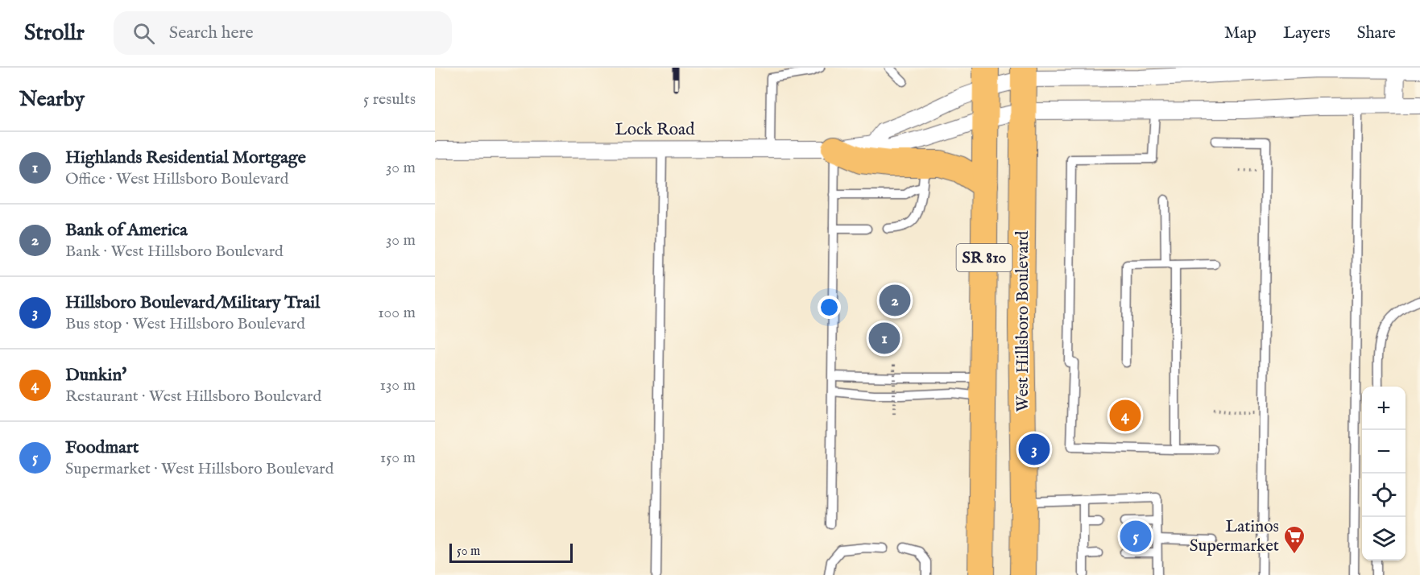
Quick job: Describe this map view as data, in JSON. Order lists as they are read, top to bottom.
{
  "streets": {
    "main road": ["SR 810", "West Hillsboro Boulevard"],
    "street": ["Lock Road"]
  },
  "crossings": [
    ["Lock Road", "SR 810"],
    ["Lock Road", "West Hillsboro Boulevard"]
  ],
  "places": {
    "supermarket": ["Latinos Supermarket"]
  },
  "scale_bar": "50 m",
  "page": {
    "header": "Strollr",
    "search": "Search here",
    "nav": ["Map", "Layers", "Share"],
    "heading": ["Nearby", "5 results"],
    "list": [
      {
        "mark": "1",
        "name": "Highlands Residential Mortgage",
        "note": "Office · West Hillsboro Boulevard",
        "value": "30 m"
      },
      {
        "mark": "2",
        "name": "Bank of America",
        "note": "Bank · West Hillsboro Boulevard",
        "value": "30 m"
      },
      {
        "mark": "3",
        "name": "Hillsboro Boulevard/Military Trail",
        "note": "Bus stop · West Hillsboro Boulevard",
        "value": "100 m"
      },
      {
        "mark": "4",
        "name": "Dunkin'",
        "note": "Restaurant · West Hillsboro Boulevard",
        "value": "130 m"
      },
      {
        "mark": "5",
        "name": "Foodmart",
        "note": "Supermarket · West Hillsboro Boulevard",
        "value": "150 m"
      }
    ],
    "pins": [
      "2",
      "1",
      "4",
      "3",
      "5"
    ],
    "map_buttons": ["+", "−"],
    "scale": "50 m"
  }
}
